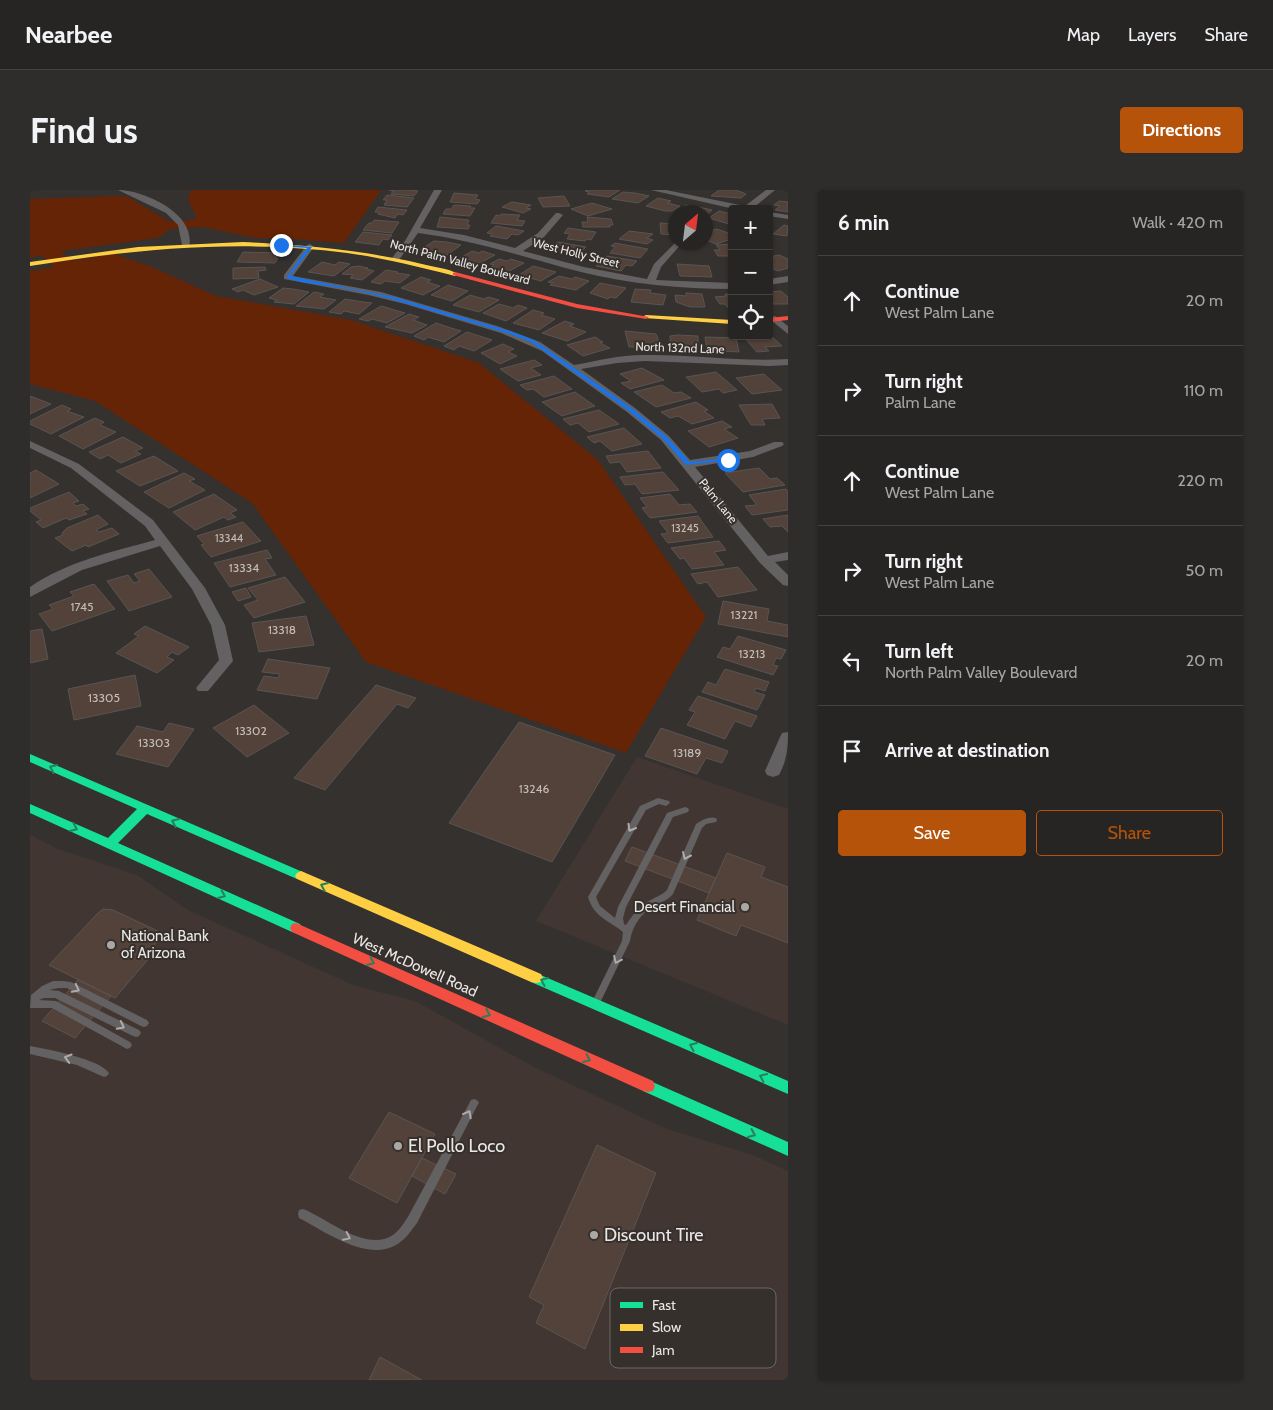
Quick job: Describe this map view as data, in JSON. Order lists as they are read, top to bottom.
{
  "streets": {
    "main road": ["North Palm Valley Boulevard", "West McDowell Road"],
    "street": ["West Holly Street", "North 132nd Lane", "Palm Lane"]
  },
  "crossings": [
    ["North Palm Valley Boulevard", "Palm Lane"],
    ["North 132nd Lane", "Palm Lane"]
  ],
  "places": [
    "Desert Financial",
    "National Bank of Arizona",
    "El Pollo Loco",
    "Discount Tire"
  ],
  "house_numbers": [
    "13245",
    "13344",
    "13334",
    "1745",
    "13221",
    "13318",
    "13213",
    "13305",
    "13302",
    "13303",
    "13189",
    "13246"
  ],
  "legend": ["Fast", "Slow", "Jam"],
  "north": "top right",
  "page": {
    "header": "Nearbee",
    "nav": ["Map", "Layers", "Share"],
    "buttons": [
      "Directions",
      ["Save", "Share"]
    ],
    "title": "Find us",
    "heading": ["6 min", "Walk · 420 m"],
    "map_buttons": ["+", "−"],
    "list": [
      ["Continue", "West Palm Lane", "20 m"],
      ["Turn right", "Palm Lane", "110 m"],
      ["Continue", "West Palm Lane", "220 m"],
      ["Turn right", "West Palm Lane", "50 m"],
      ["Turn left", "North Palm Valley Boulevard", "20 m"],
      "Arrive at destination"
    ]
  }
}
